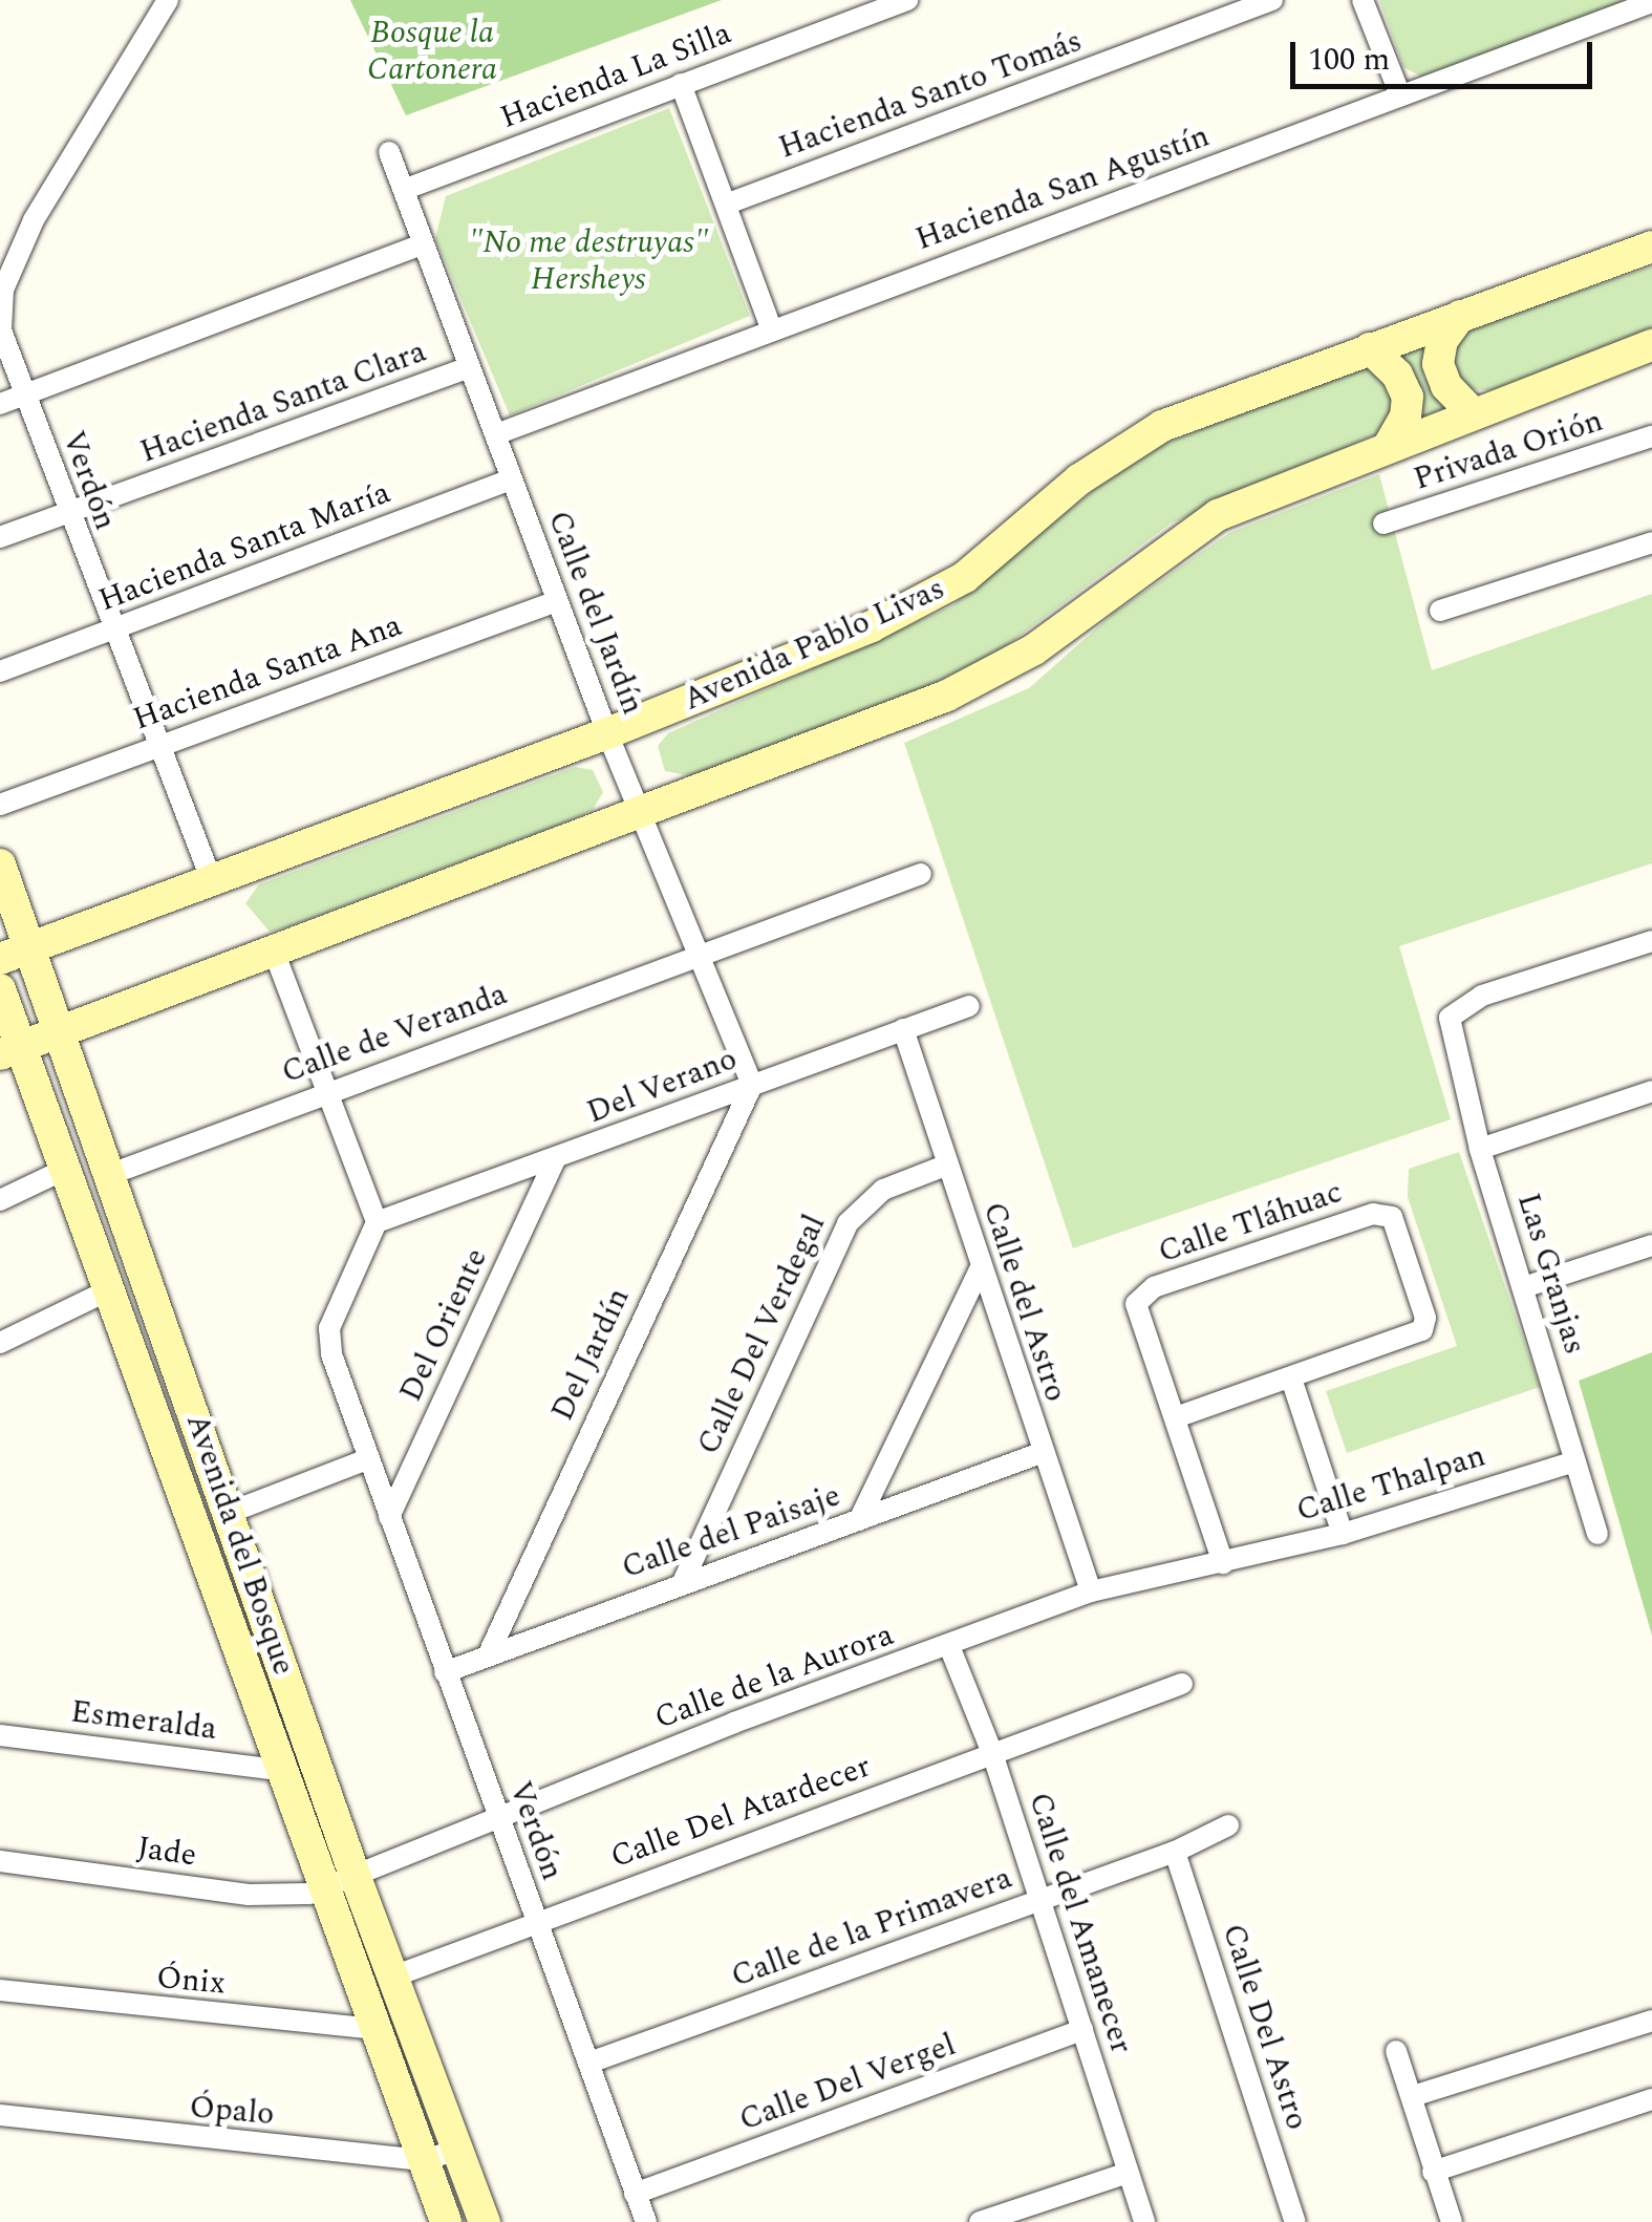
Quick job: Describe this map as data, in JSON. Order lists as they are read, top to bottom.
{
  "streets": {
    "main road": ["Avenida Pablo Livas", "Avenida del Bosque"],
    "street": [
      "Hacienda La Silla",
      "Hacienda Santo Tomás",
      "Hacienda San Agustín",
      "Hacienda Santa Clara",
      "Privada Orión",
      "Verdón",
      "Hacienda Santa María",
      "Calle del Jardín",
      "Hacienda Santa Ana",
      "Calle de Veranda",
      "Del Verano",
      "Calle Tláhuac",
      "Las Granjas",
      "Calle del Astro",
      "Del Oriente",
      "Calle Del Verdegal",
      "Del Jardín",
      "Calle Thalpan",
      "Calle del Paisaje",
      "Calle de la Aurora",
      "Esmeralda",
      "Calle Del Atardecer",
      "Jade",
      "Calle del Amanecer",
      "Calle de la Primavera",
      "Ónix",
      "Calle Del Astro",
      "Calle Del Vergel",
      "Ópalo"
    ]
  },
  "crossings": [
    ["Hacienda La Silla", "Calle del Jardín"],
    ["Hacienda San Agustín", "Calle del Jardín"],
    ["Hacienda Santa Clara", "Verdón"],
    ["Hacienda Santa Clara", "Calle del Jardín"],
    ["Verdón", "Hacienda Santa María"],
    ["Verdón", "Avenida Pablo Livas"],
    ["Verdón", "Hacienda Santa Ana"],
    ["Verdón", "Del Verano"],
    ["Verdón", "Del Oriente"],
    ["Verdón", "Calle del Paisaje"],
    ["Verdón", "Calle de la Aurora"],
    ["Verdón", "Calle Del Atardecer"],
    ["Verdón", "Calle de la Primavera"],
    ["Verdón", "Calle Del Vergel"],
    ["Hacienda Santa María", "Calle del Jardín"],
    ["Calle del Jardín", "Avenida Pablo Livas"],
    ["Calle del Jardín", "Hacienda Santa Ana"],
    ["Calle del Jardín", "Calle de Veranda"],
    ["Calle del Jardín", "Del Verano"],
    ["Calle del Jardín", "Del Jardín"],
    ["Avenida Pablo Livas", "Avenida del Bosque"],
    ["Calle de Veranda", "Avenida del Bosque"],
    ["Del Verano", "Calle del Astro"],
    ["Del Verano", "Del Oriente"],
    ["Del Verano", "Del Jardín"],
    ["Las Granjas", "Calle Thalpan"],
    ["Calle del Astro", "Calle Del Verdegal"],
    ["Calle del Astro", "Calle del Paisaje"],
    ["Calle del Astro", "Calle de la Aurora"],
    ["Calle Del Verdegal", "Calle del Paisaje"],
    ["Del Jardín", "Calle del Paisaje"],
    ["Calle Thalpan", "Calle de la Aurora"],
    ["Avenida del Bosque", "Calle de la Aurora"],
    ["Avenida del Bosque", "Esmeralda"],
    ["Avenida del Bosque", "Calle Del Atardecer"],
    ["Avenida del Bosque", "Jade"],
    ["Avenida del Bosque", "Ónix"],
    ["Avenida del Bosque", "Ópalo"],
    ["Calle de la Aurora", "Jade"],
    ["Calle de la Aurora", "Calle del Amanecer"],
    ["Calle Del Atardecer", "Calle del Amanecer"],
    ["Calle del Amanecer", "Calle de la Primavera"],
    ["Calle del Amanecer", "Calle Del Vergel"],
    ["Calle de la Primavera", "Calle Del Astro"]
  ],
  "parks": ["Bosque la Cartonera", "\"No me destruyas\" Hersheys"],
  "scale_bar": "100 m"
}
